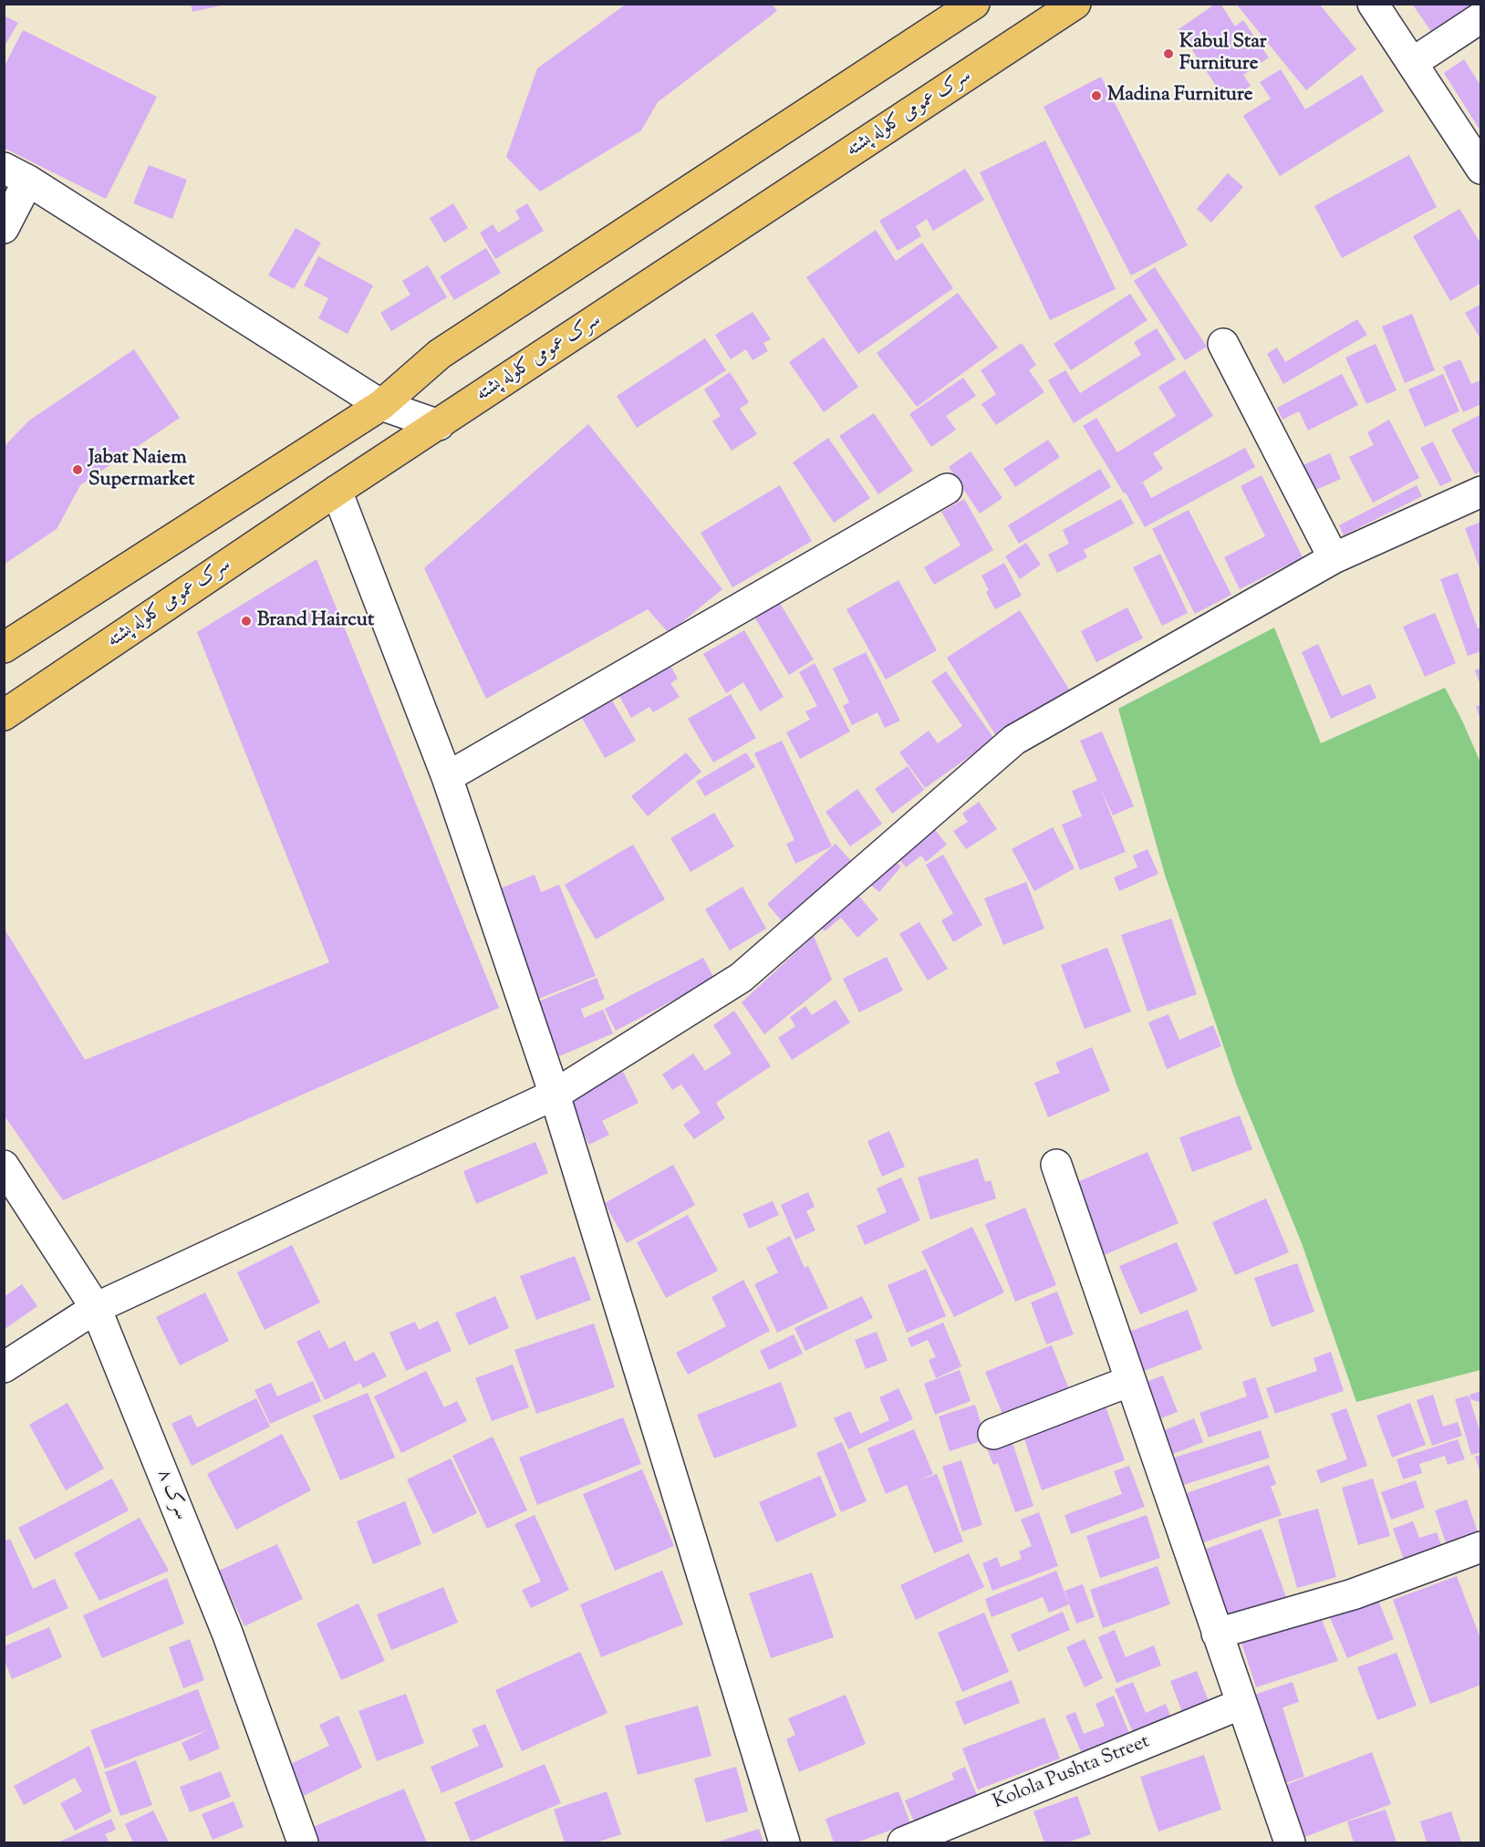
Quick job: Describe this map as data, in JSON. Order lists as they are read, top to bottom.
{
  "streets": {
    "main road": ["سرک عمومی کلوله پشته"],
    "street": ["سرک ۸", "Kolola Pushta Street"]
  },
  "places": [
    "Kabul Star Furniture",
    "Madina Furniture",
    "Jabat Naiem Supermarket",
    "Brand Haircut"
  ]
}
